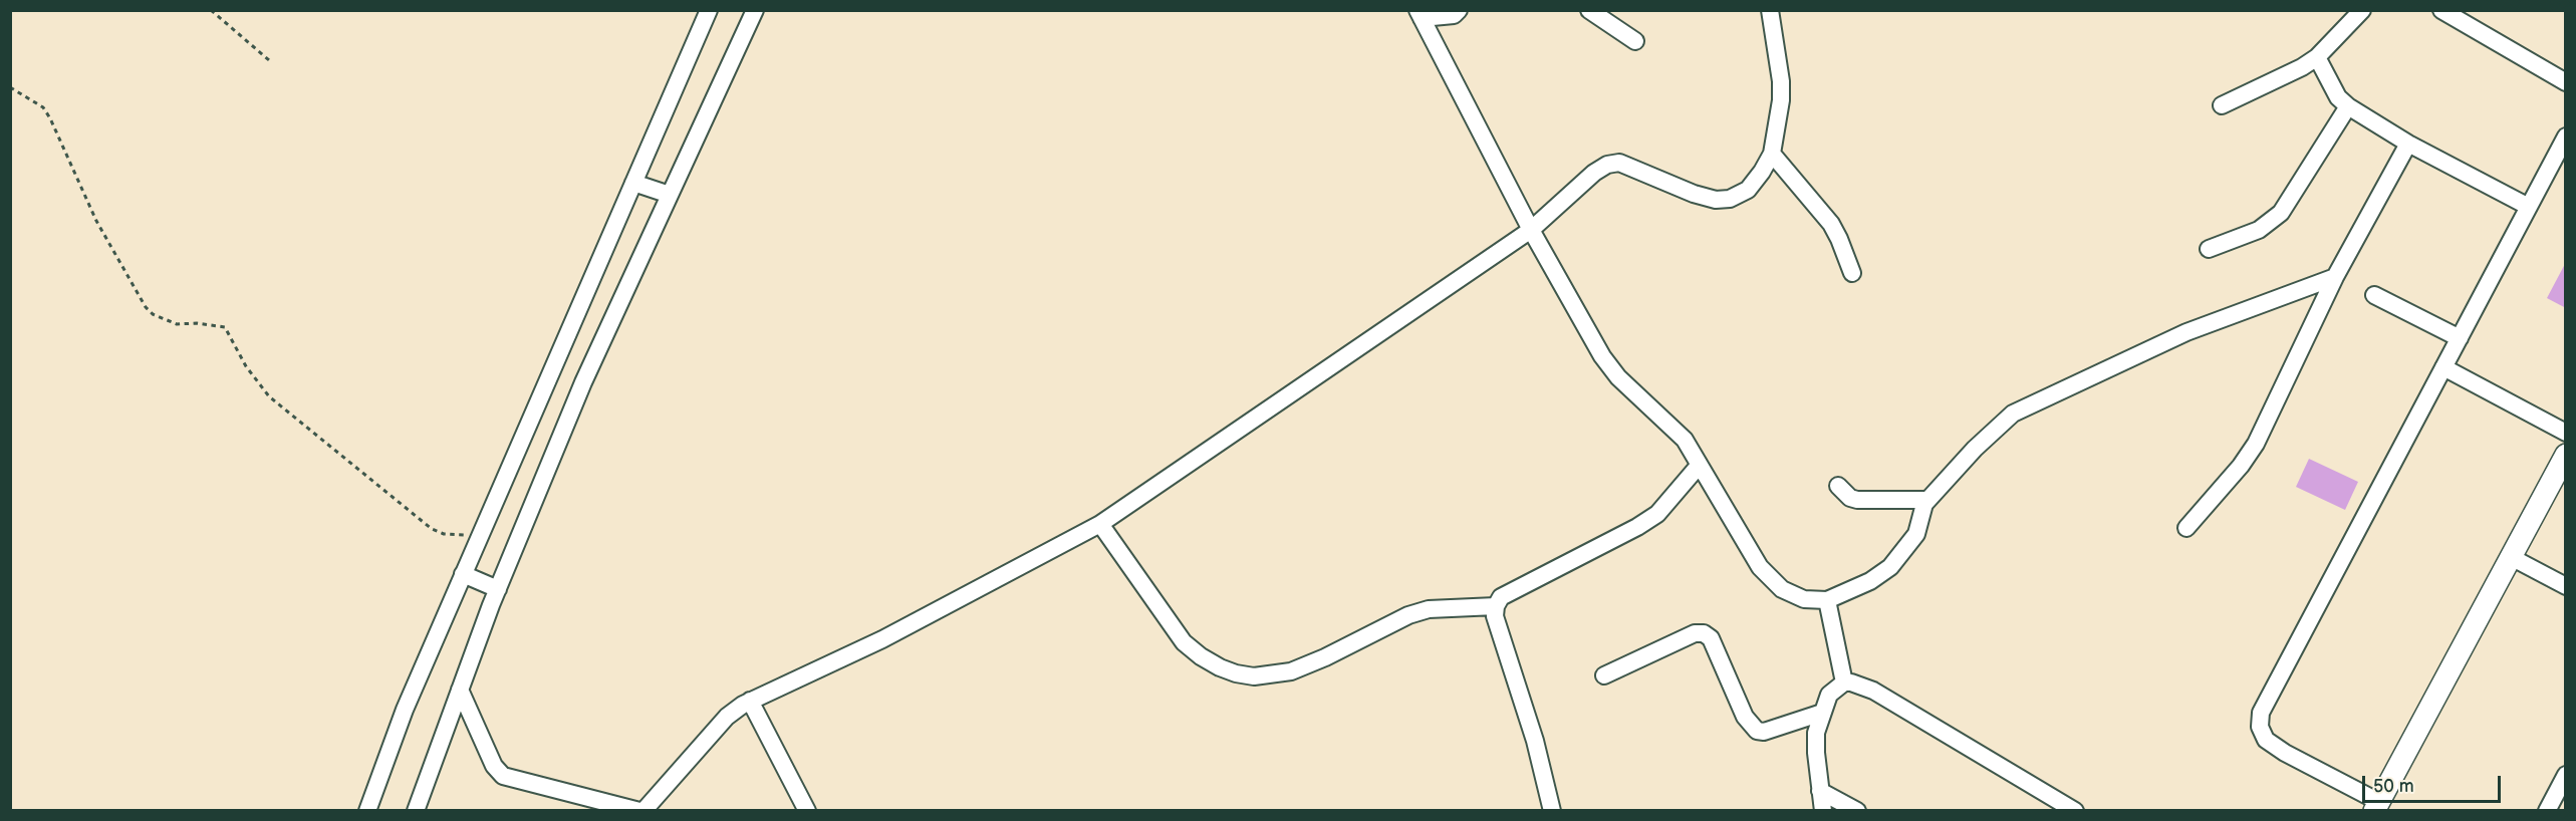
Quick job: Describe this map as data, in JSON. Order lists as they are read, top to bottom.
{
  "scale_bar": "50 m"
}
